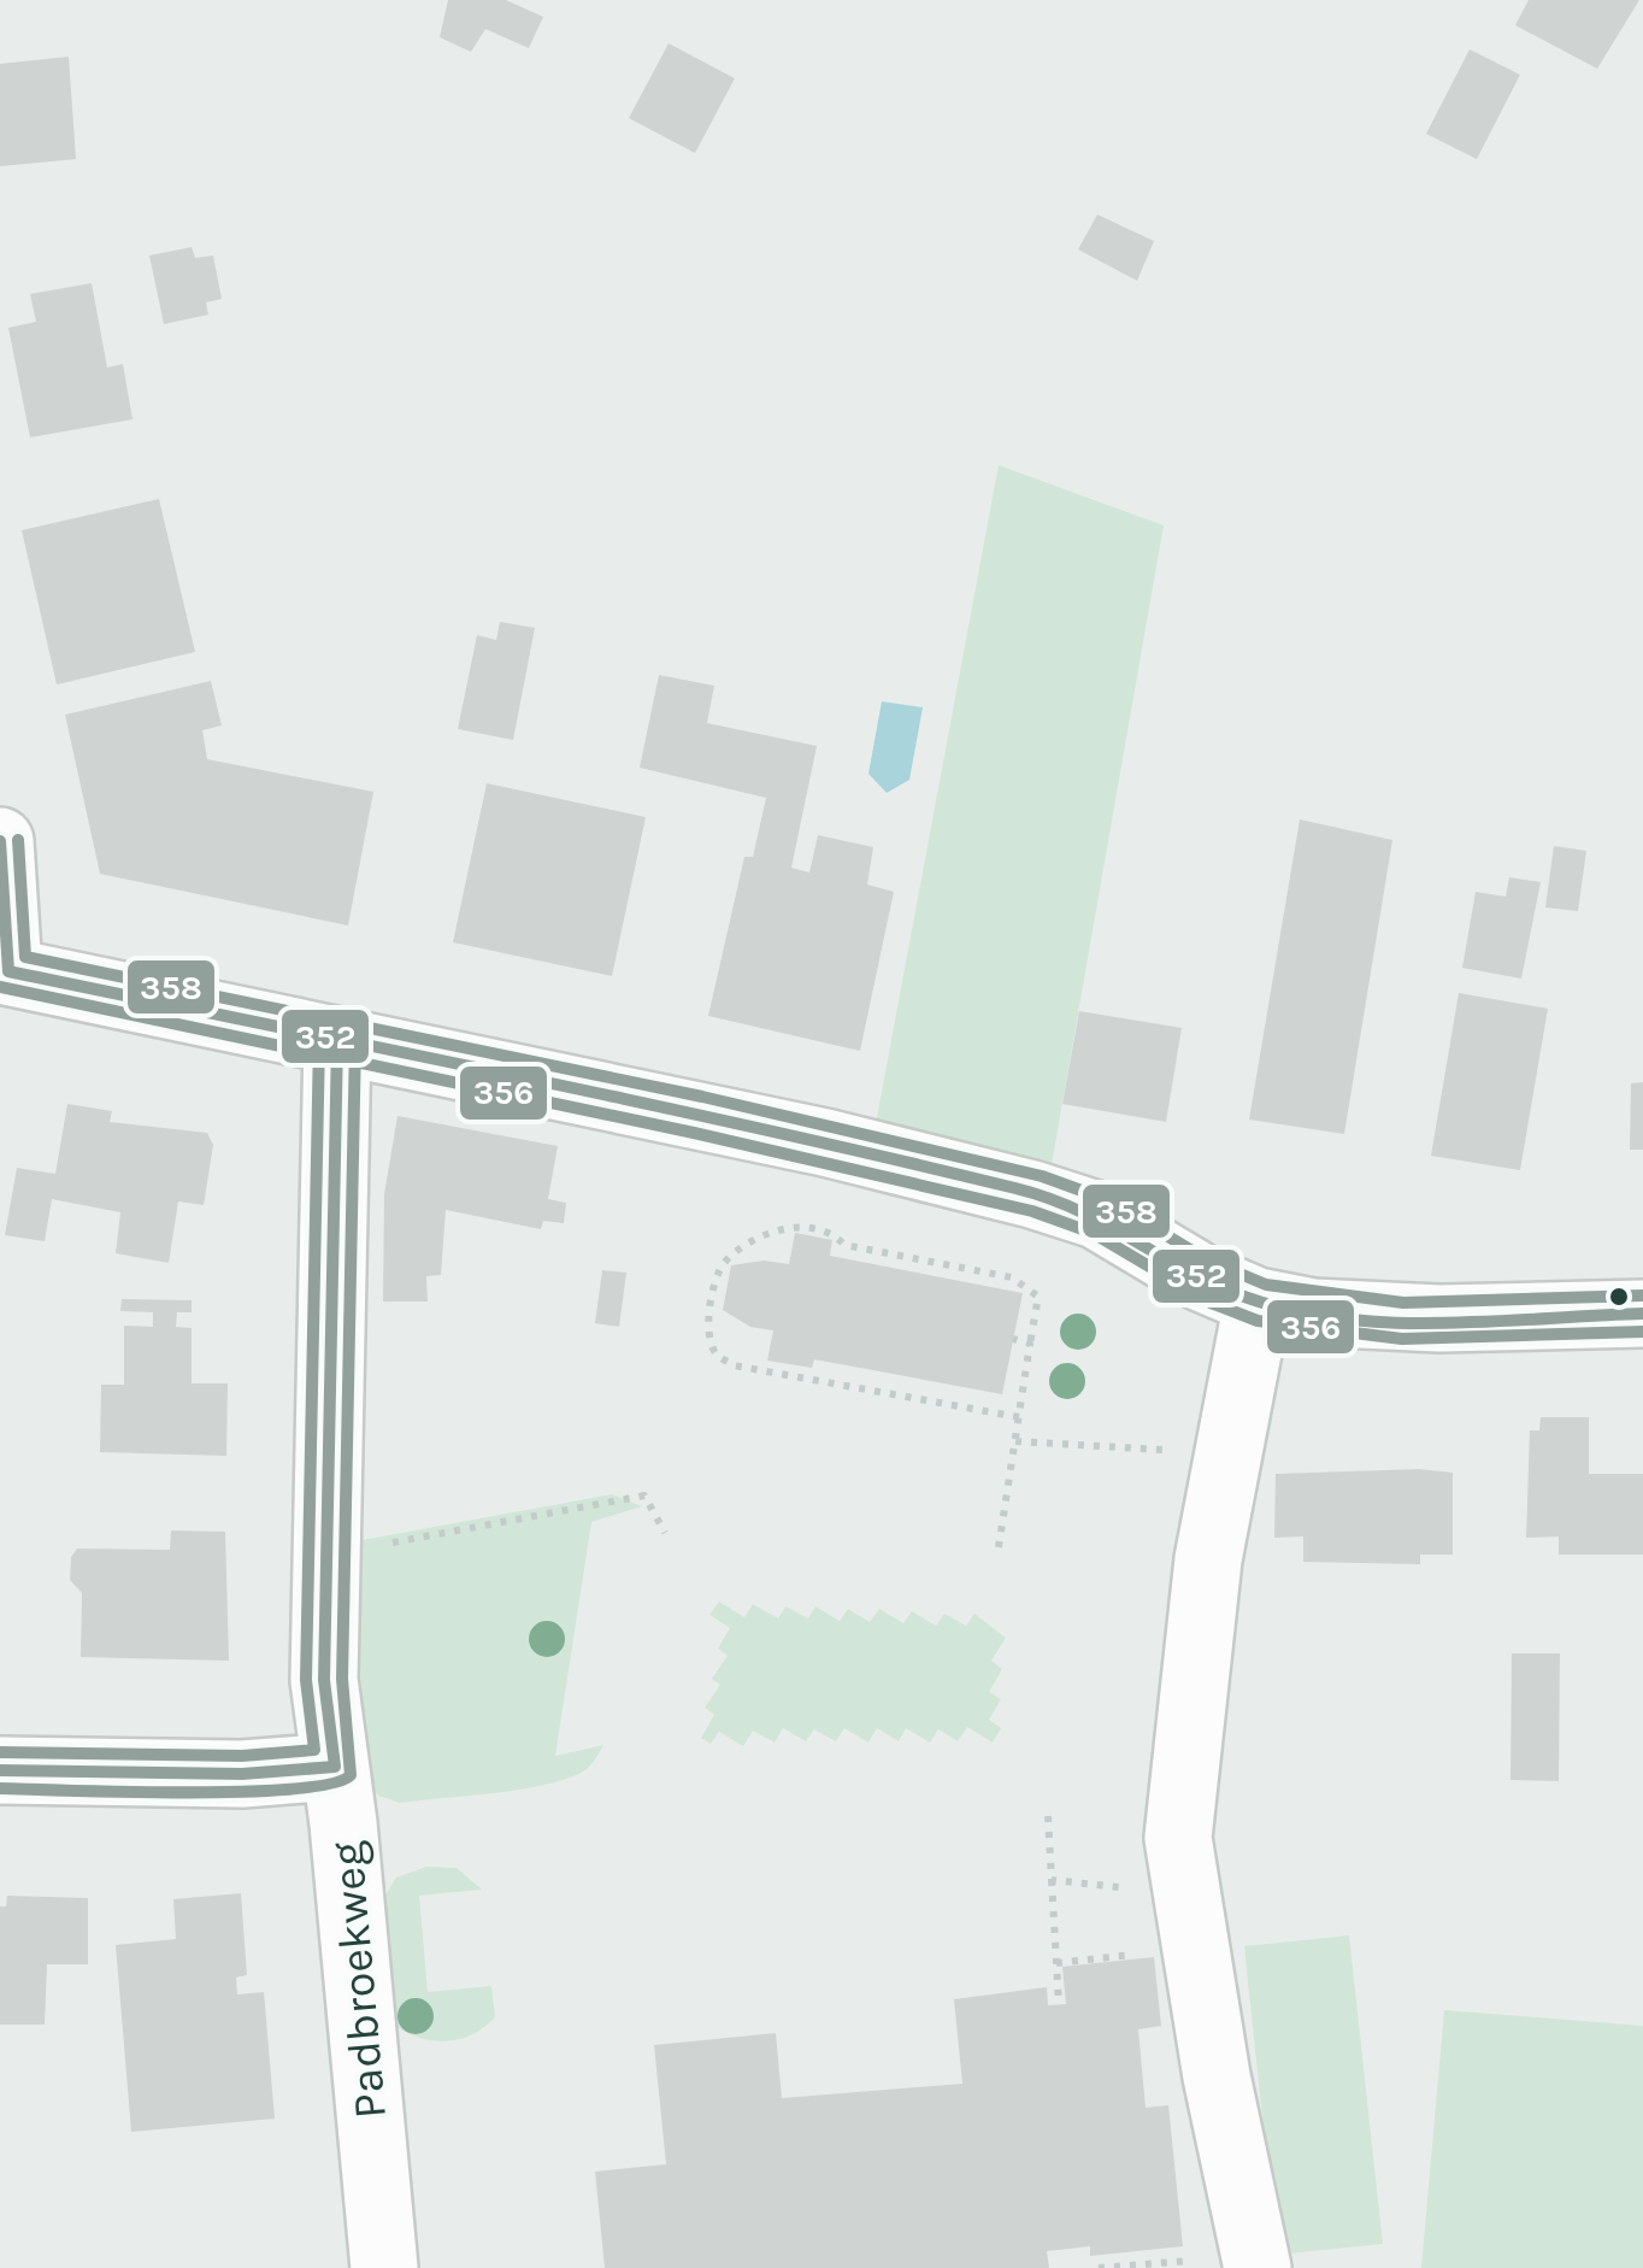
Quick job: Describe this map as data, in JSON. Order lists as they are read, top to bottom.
{
  "streets": {
    "street": ["Padbroekweg"]
  },
  "lines": ["transit line 358", "transit line 352", "transit line 356"]
}
